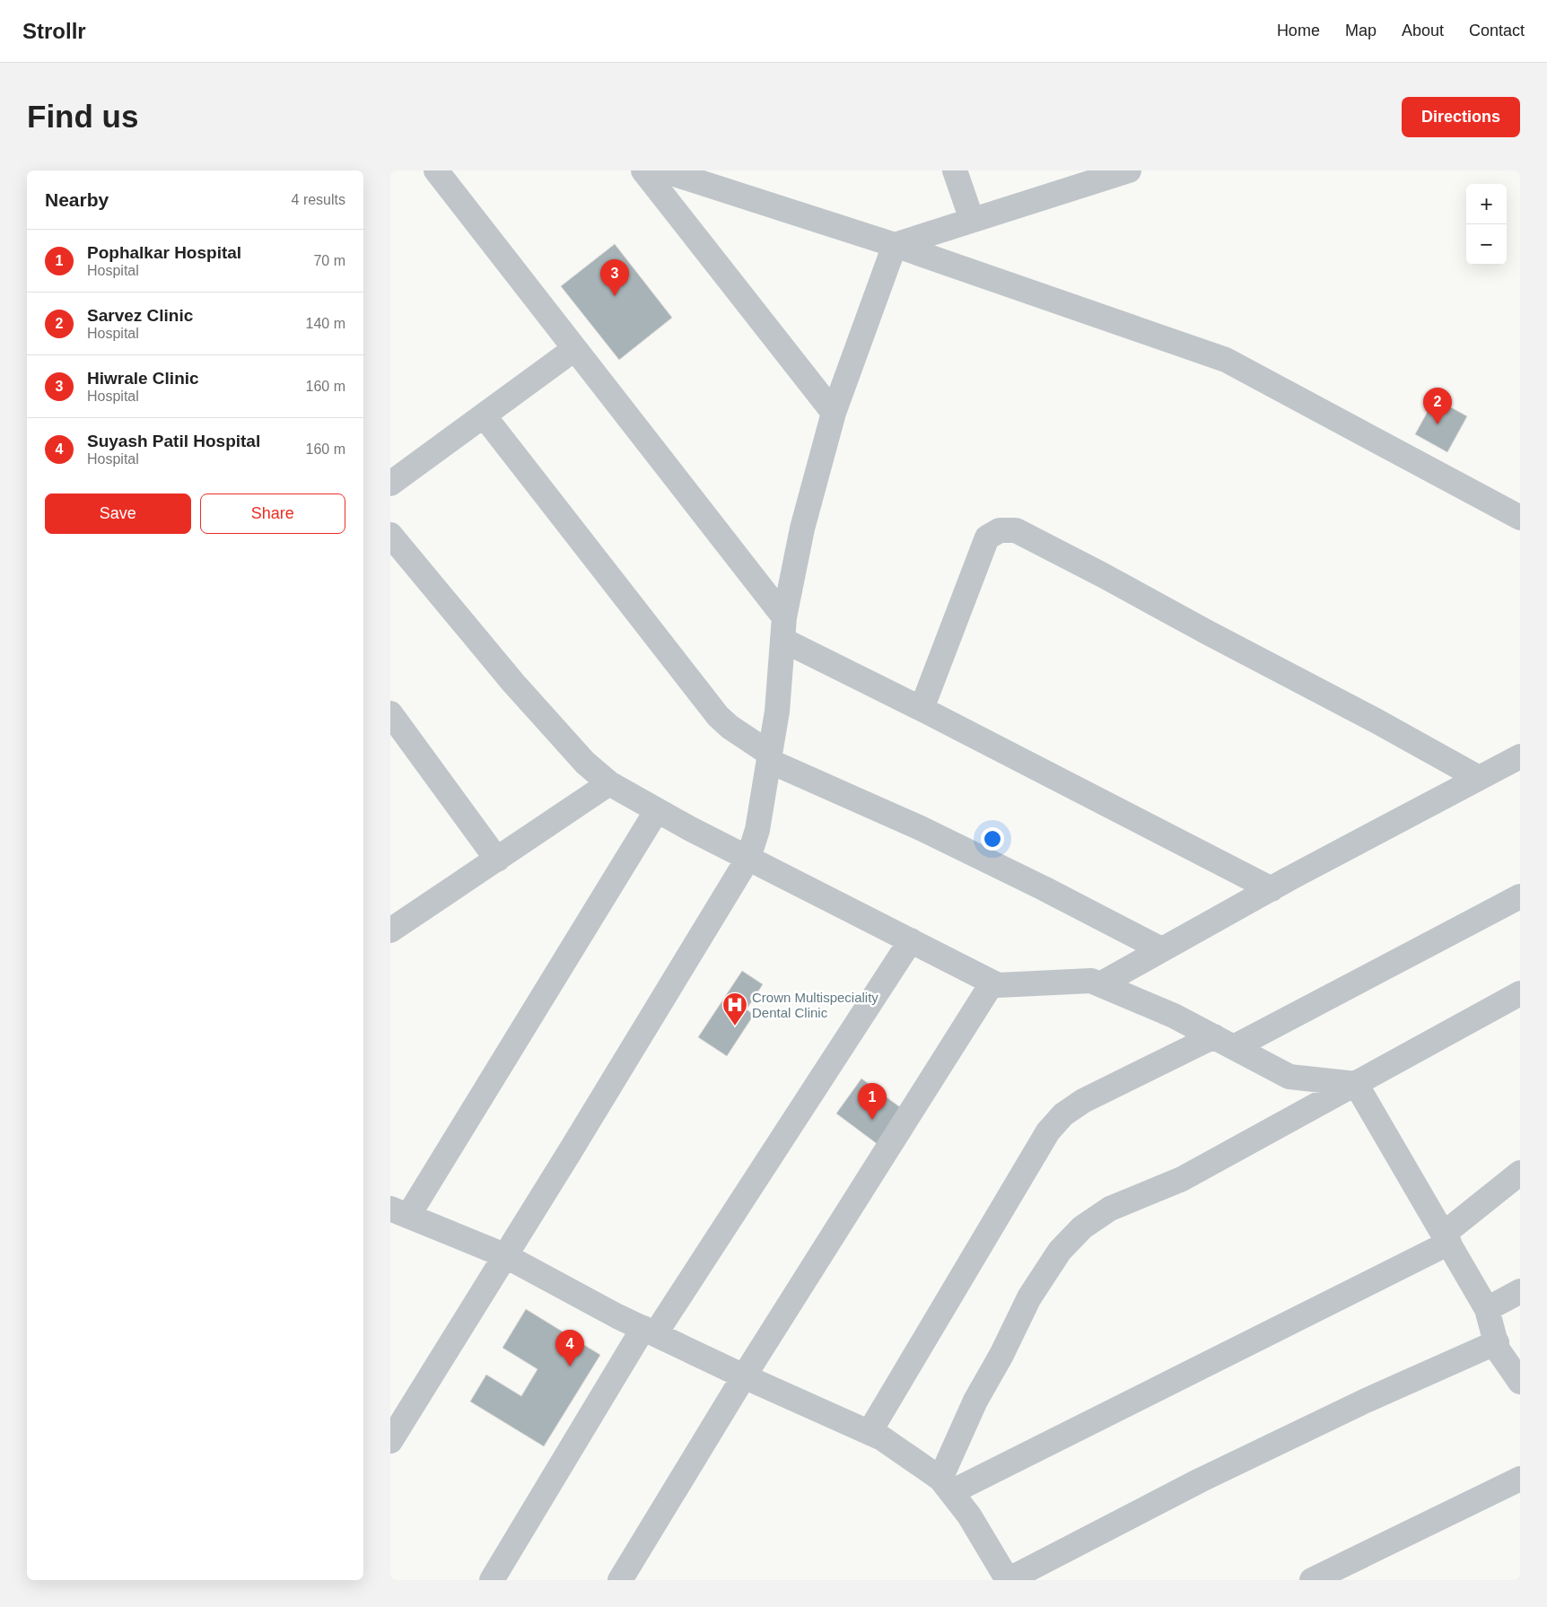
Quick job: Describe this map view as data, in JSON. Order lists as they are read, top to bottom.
{
  "places": {
    "hospital": ["Crown Multispeciality Dental Clinic"]
  },
  "page": {
    "header": "Strollr",
    "nav": [
      "Home",
      "Map",
      "About",
      "Contact"
    ],
    "buttons": [
      "Directions",
      ["Save", "Share"]
    ],
    "title": "Find us",
    "heading": ["Nearby", "4 results"],
    "map_buttons": ["+", "−"],
    "list": [
      {
        "mark": "1",
        "name": "Pophalkar Hospital",
        "note": "Hospital",
        "value": "70 m"
      },
      {
        "mark": "2",
        "name": "Sarvez Clinic",
        "note": "Hospital",
        "value": "140 m"
      },
      {
        "mark": "3",
        "name": "Hiwrale Clinic",
        "note": "Hospital",
        "value": "160 m"
      },
      {
        "mark": "4",
        "name": "Suyash Patil Hospital",
        "note": "Hospital",
        "value": "160 m"
      }
    ],
    "pins": [
      "3",
      "2",
      "1",
      "4"
    ]
  }
}
